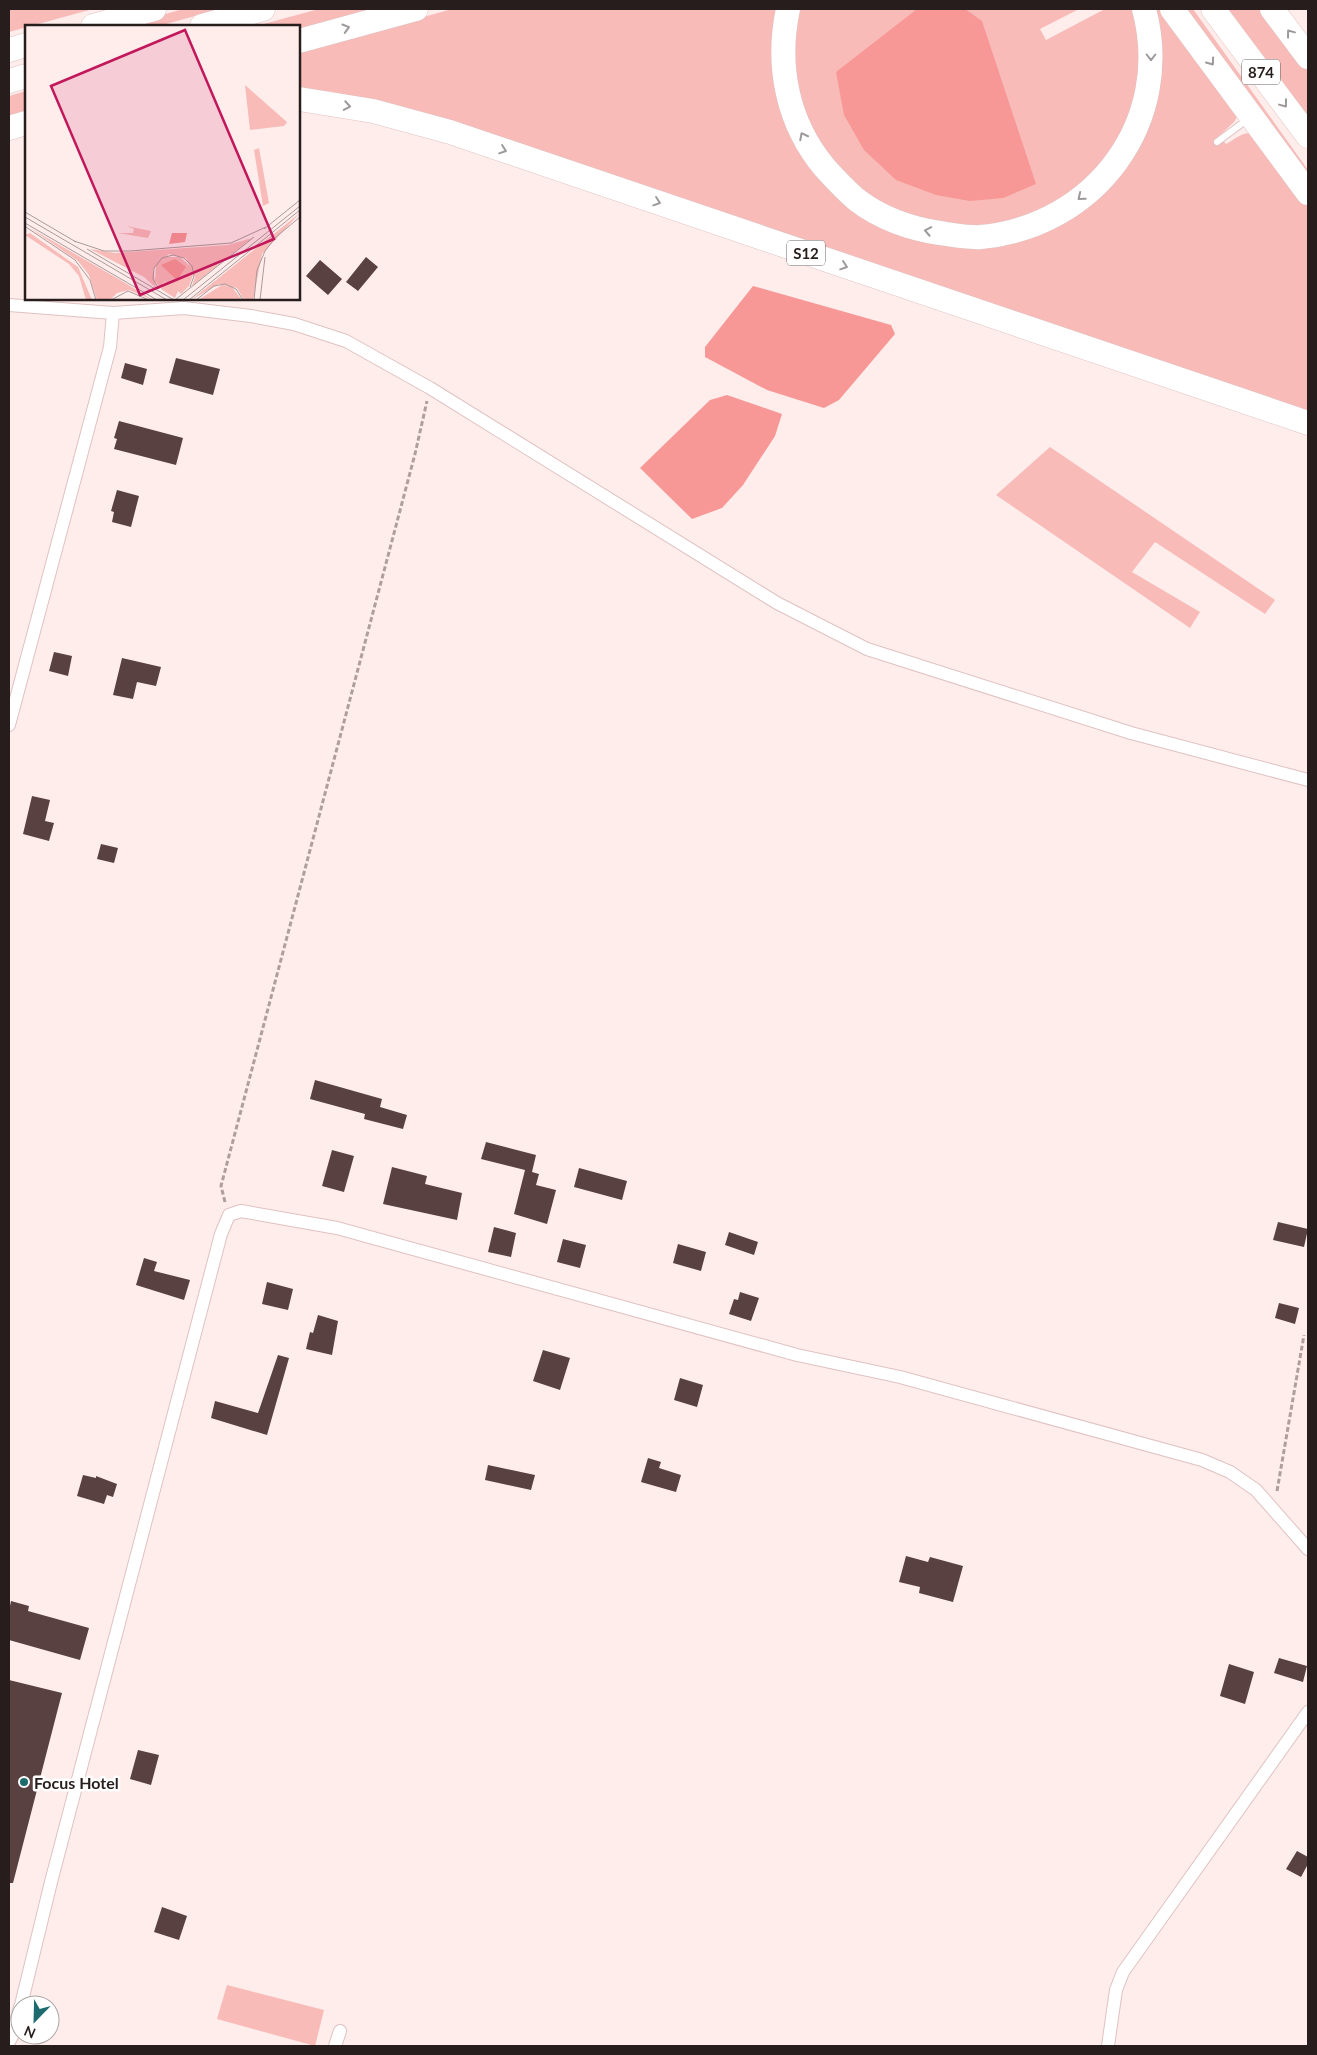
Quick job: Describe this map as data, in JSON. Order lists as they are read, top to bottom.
{
  "streets": {
    "highway": ["874", "S12"]
  },
  "places": ["Focus Hotel"],
  "north": "bottom left"
}
